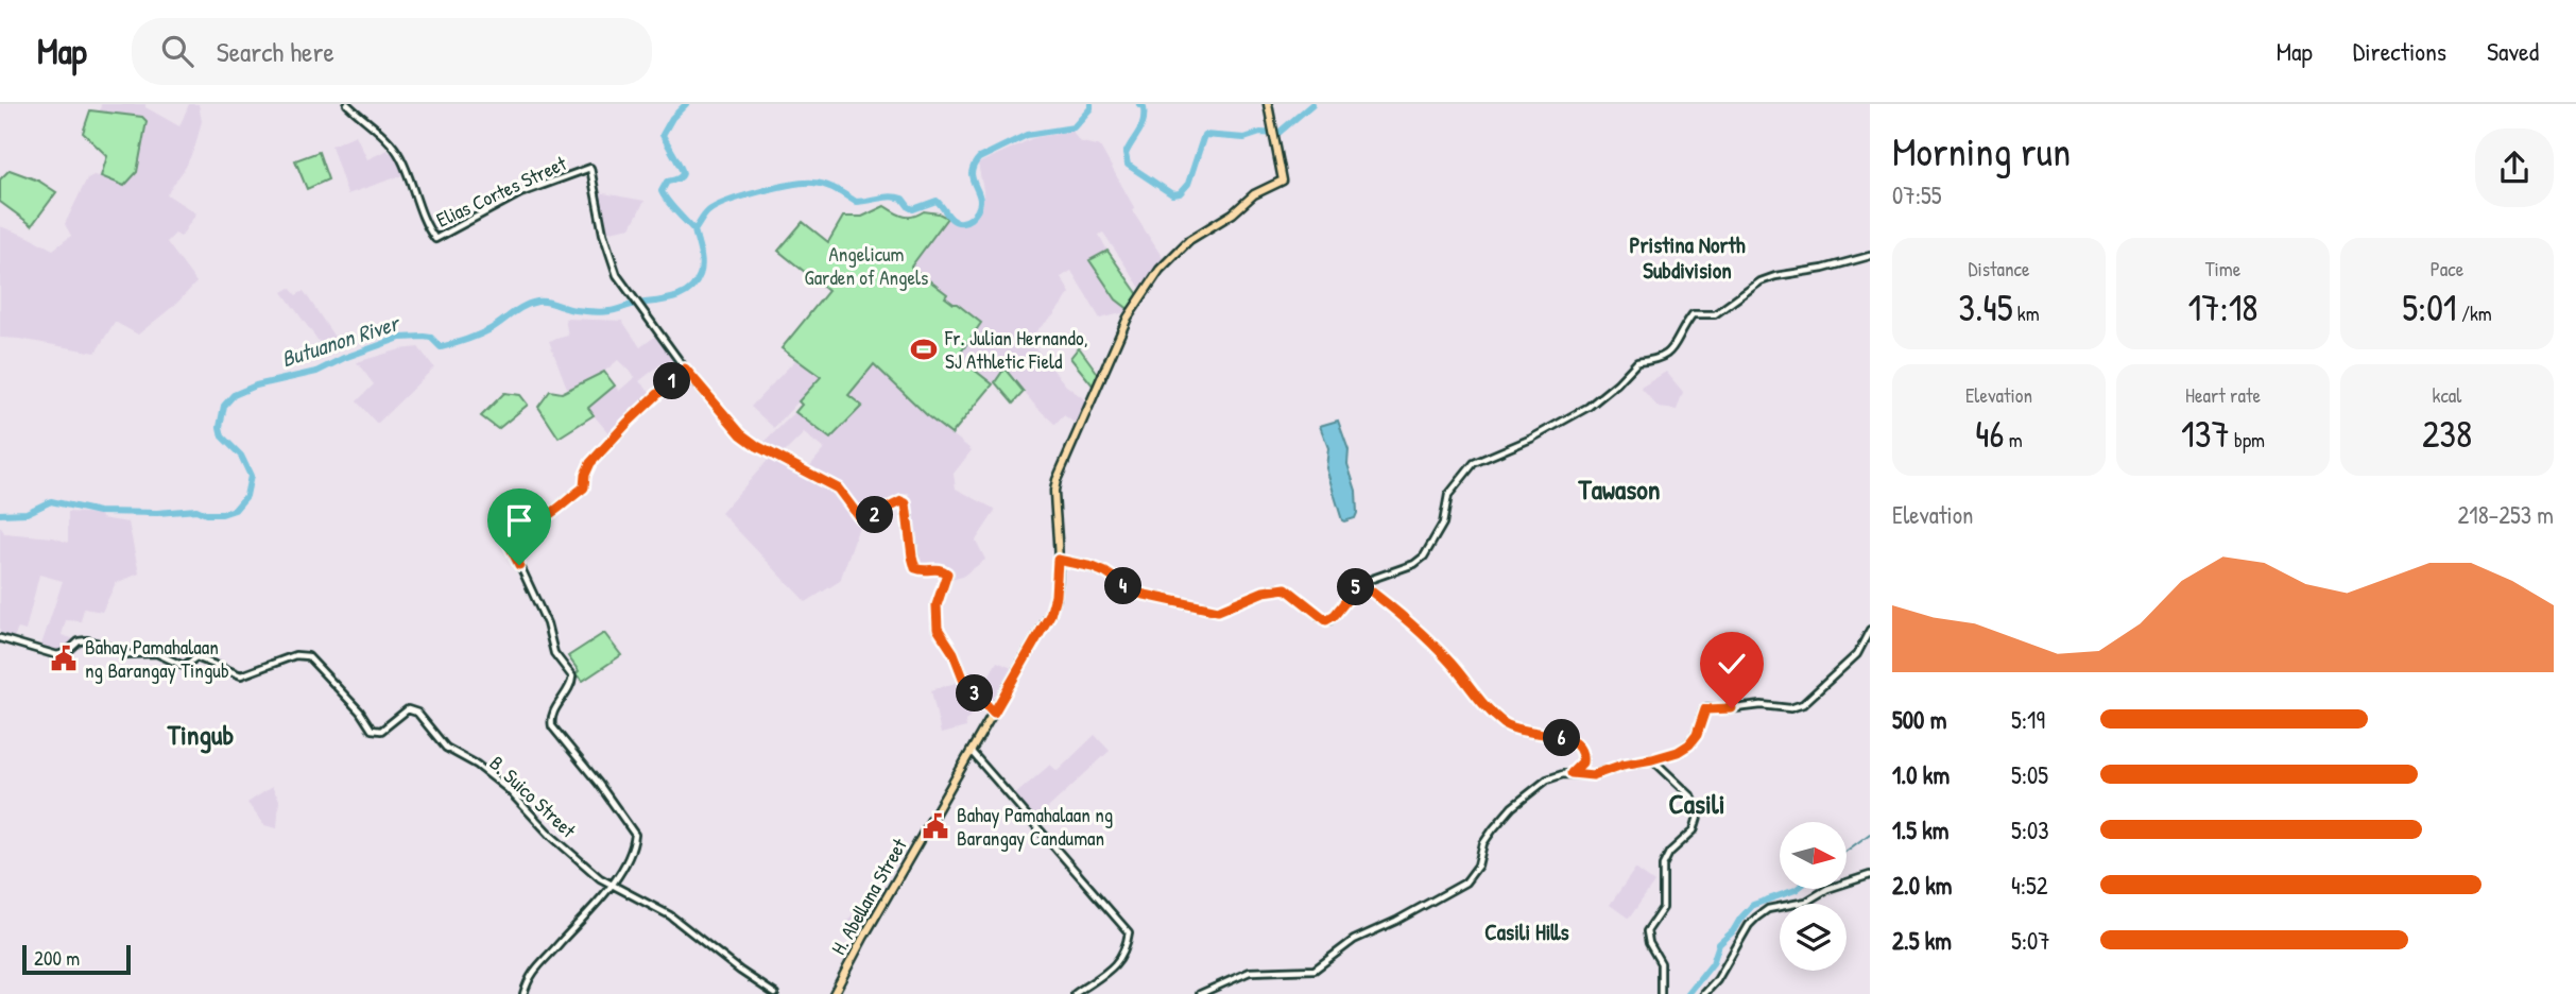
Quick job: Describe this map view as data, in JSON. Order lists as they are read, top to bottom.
{
  "streets": {
    "main road": ["H. Abellana Street"],
    "street": ["Elias Cortes Street", "B. Suico Street"]
  },
  "crossings": [
    ["Elias Cortes Street", "H. Abellana Street"]
  ],
  "districts": [
    "Pristina North Subdivision",
    "Tawason",
    "Tingub",
    "Casili",
    "Casili Hills"
  ],
  "water": ["Butuanon River"],
  "parks": ["Angelicum Garden of Angels"],
  "places": {
    "sports": ["Fr. Julian Hernando, SJ Athletic Field"],
    "public building": ["Bahay Pamahalaan ng Barangay Tingub", "Bahay Pamahalaan ng Barangay Canduman"]
  },
  "scale_bar": "200 m",
  "north": "right",
  "page": {
    "header": "Map",
    "search": "Search here",
    "nav": ["Map", "Directions", "Saved"],
    "heading": ["Morning run", "07:55"],
    "stats": [
      ["Distance", "3.45 km"],
      ["Time", "17:18"],
      ["Pace", "5:01 /km"],
      ["Elevation", "46 m"],
      ["Heart rate", "137 bpm"],
      ["kcal", "238"]
    ],
    "pins": [
      "1",
      "2",
      "4",
      "5",
      "3",
      "6"
    ],
    "chart": ["Elevation", "218–253 m"],
    "list": [
      {
        "name": "500 m",
        "note": "5:19"
      },
      {
        "name": "1.0 km",
        "note": "5:05"
      },
      {
        "name": "1.5 km",
        "note": "5:03"
      },
      {
        "name": "2.0 km",
        "note": "4:52"
      },
      {
        "name": "2.5 km",
        "note": "5:07"
      }
    ],
    "scale": "200 m"
  }
}
